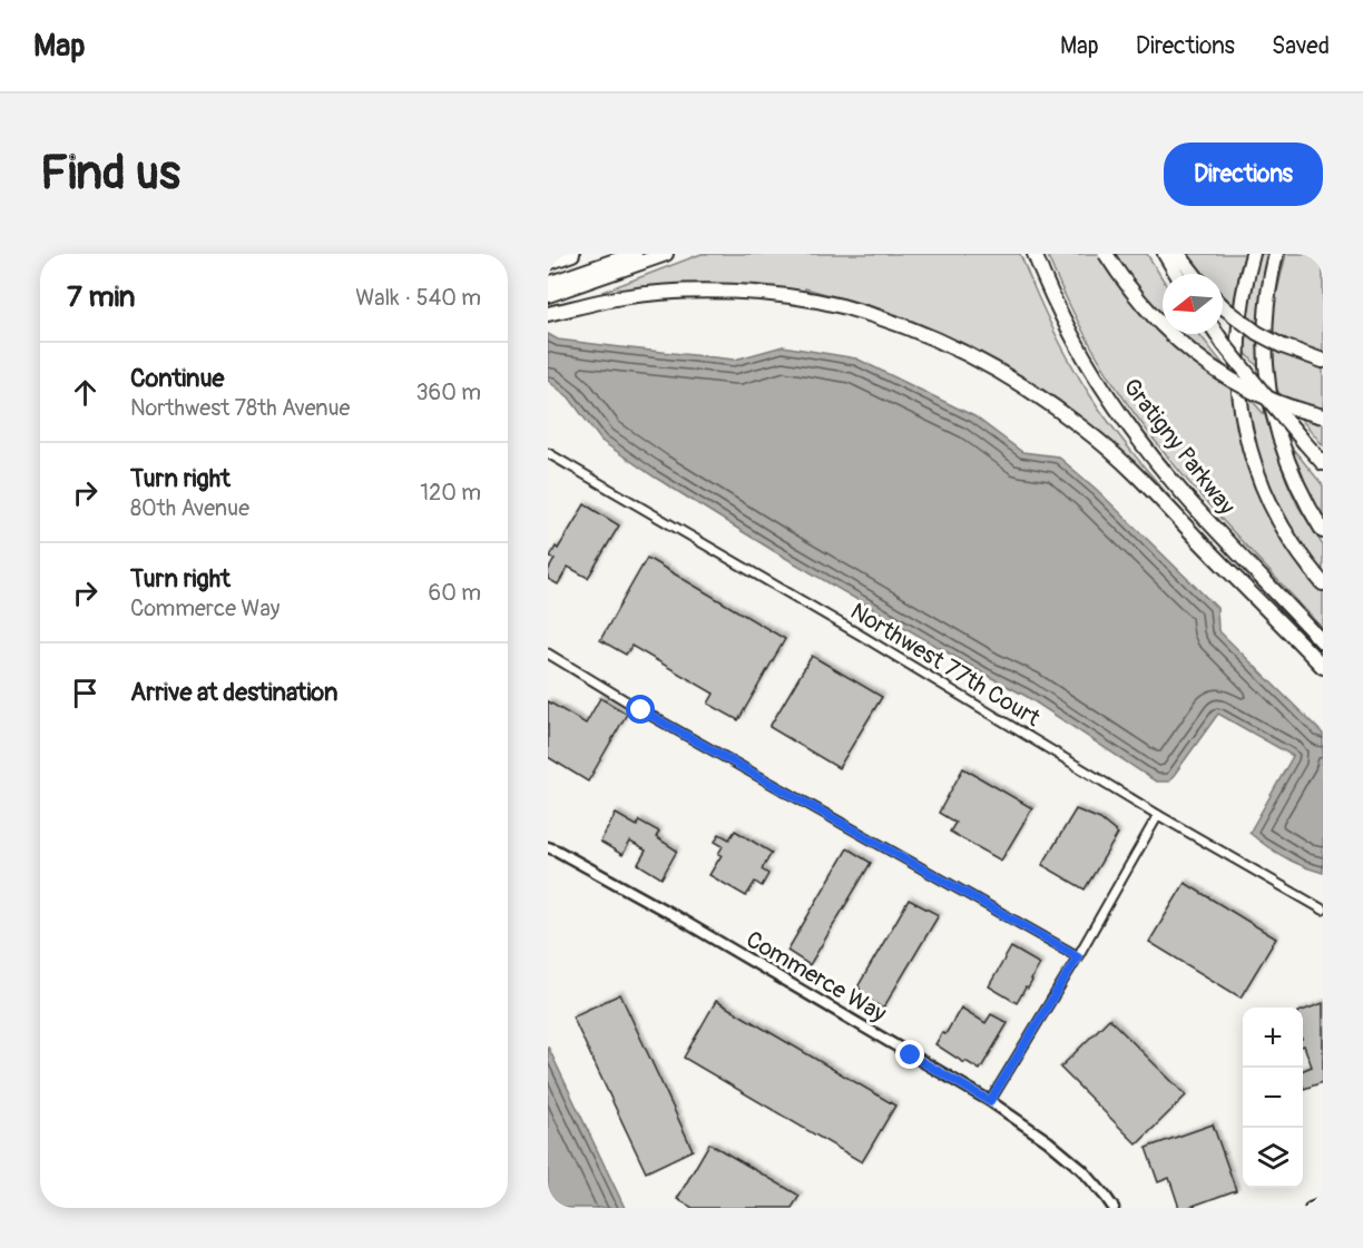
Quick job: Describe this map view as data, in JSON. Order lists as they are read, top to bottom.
{
  "streets": {
    "highway": ["Gratigny Parkway"],
    "street": ["Northwest 77th Court", "Commerce Way"]
  },
  "north": "left",
  "page": {
    "header": "Map",
    "nav": ["Map", "Directions", "Saved"],
    "buttons": "Directions",
    "title": "Find us",
    "heading": ["7 min", "Walk · 540 m"],
    "list": [
      ["Continue", "Northwest 78th Avenue", "360 m"],
      ["Turn right", "80th Avenue", "120 m"],
      ["Turn right", "Commerce Way", "60 m"],
      "Arrive at destination"
    ],
    "map_buttons": ["+", "−"]
  }
}
